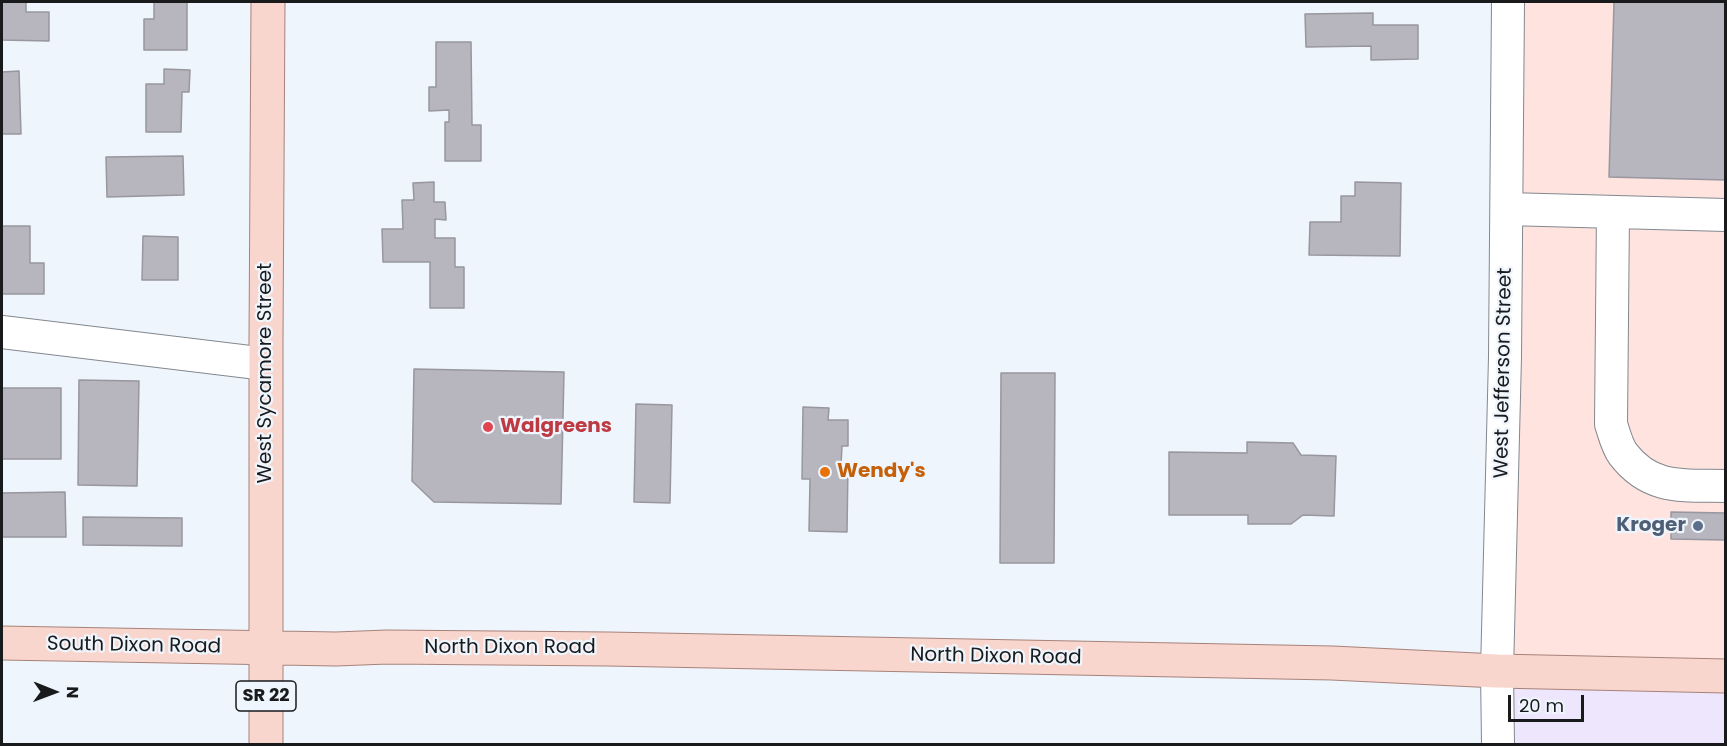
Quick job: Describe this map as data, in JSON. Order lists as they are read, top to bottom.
{
  "streets": {
    "main road": [
      "West Sycamore Street",
      "South Dixon Road",
      "North Dixon Road",
      "SR 22"
    ],
    "street": ["West Jefferson Street"]
  },
  "crossings": [
    ["West Sycamore Street", "South Dixon Road"],
    ["West Sycamore Street", "North Dixon Road"],
    ["West Jefferson Street", "North Dixon Road"],
    ["South Dixon Road", "North Dixon Road"]
  ],
  "places": ["Walgreens", "Wendy's", "Kroger"],
  "scale_bar": "20 m",
  "north": "right"
}
